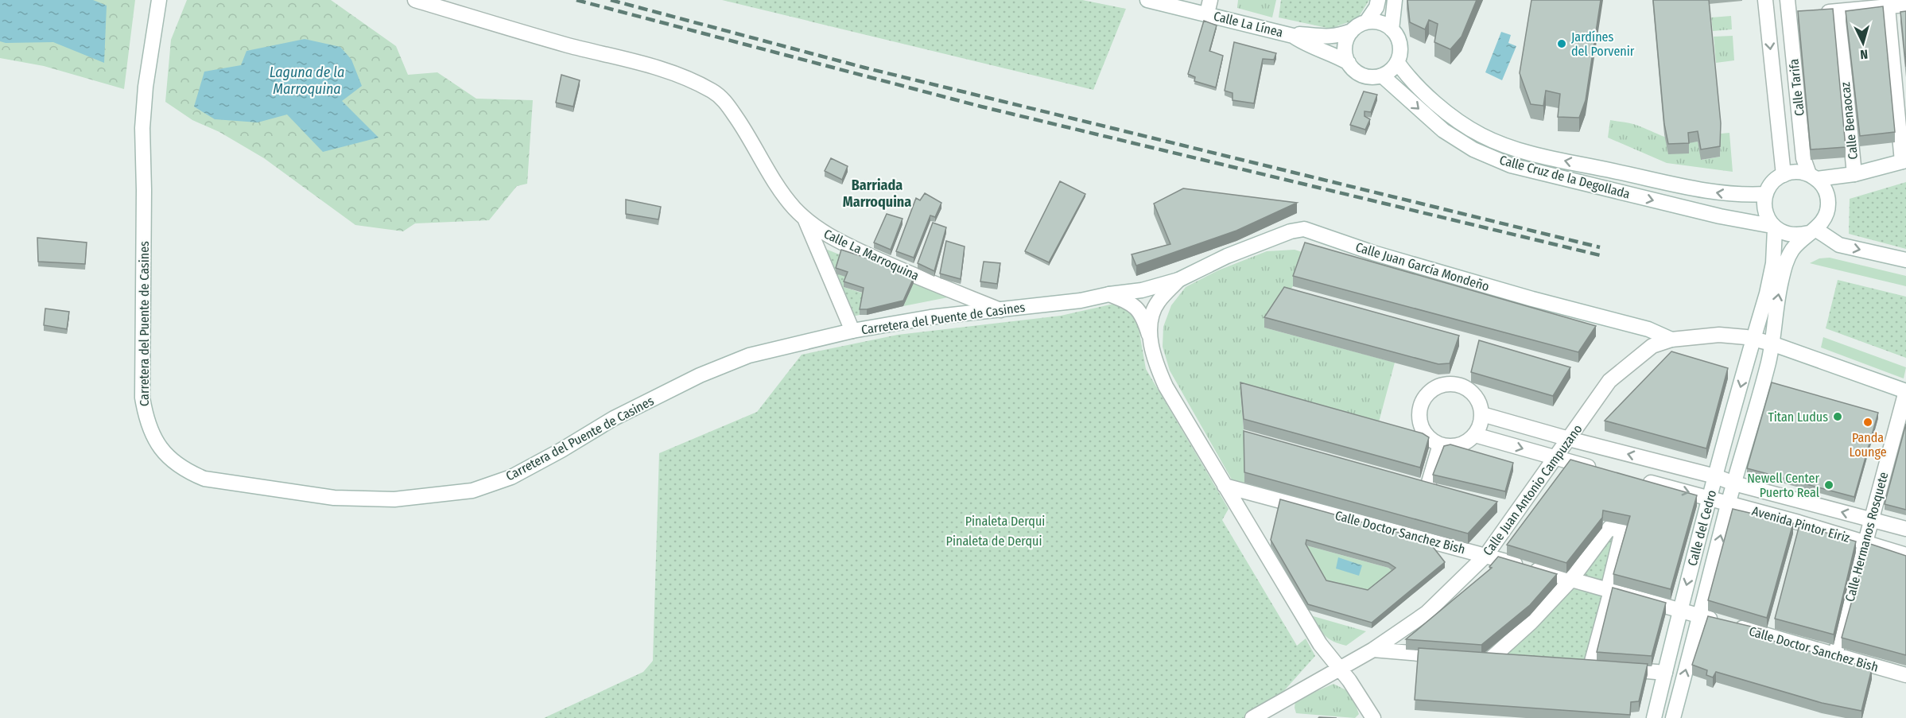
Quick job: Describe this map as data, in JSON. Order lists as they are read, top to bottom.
{
  "streets": {
    "street": [
      "Calle La Línea",
      "Calle Tarifa",
      "Calle Benaocaz",
      "Calle Cruz de la Degollada",
      "Calle La Marroquina",
      "Calle Juan García Mondeño",
      "Carretera del Puente de Casines",
      "Calle Juan Antonio Campuzano",
      "Avenida Pintor Eiriz",
      "Calle del Cedro",
      "Calle Doctor Sanchez Bish",
      "Calle Hermanos Rosquete"
    ]
  },
  "crossings": [
    ["Calle La Línea", "Calle Cruz de la Degollada"],
    ["Calle Tarifa", "Calle Cruz de la Degollada"],
    ["Calle Tarifa", "Calle del Cedro"],
    ["Calle Cruz de la Degollada", "Calle del Cedro"],
    ["Calle La Marroquina", "Carretera del Puente de Casines"],
    ["Calle Juan García Mondeño", "Carretera del Puente de Casines"],
    ["Calle Juan García Mondeño", "Calle Juan Antonio Campuzano"],
    ["Calle Juan García Mondeño", "Calle Doctor Sanchez Bish"],
    ["Calle Juan Antonio Campuzano", "Avenida Pintor Eiriz"],
    ["Calle Juan Antonio Campuzano", "Calle del Cedro"],
    ["Calle Juan Antonio Campuzano", "Calle Doctor Sanchez Bish"],
    ["Avenida Pintor Eiriz", "Calle del Cedro"],
    ["Avenida Pintor Eiriz", "Calle Hermanos Rosquete"],
    ["Calle del Cedro", "Calle Doctor Sanchez Bish"],
    ["Calle Doctor Sanchez Bish", "Calle Hermanos Rosquete"]
  ],
  "districts": ["Barriada Marroquina"],
  "water": ["Laguna de la Marroquina"],
  "parks": ["Pinaleta Derqui", "Pinaleta de Derqui"],
  "places": [
    "Jardínes del Porvenir",
    "Titan Ludus",
    "Panda Lounge",
    "Newell Center Puerto Real"
  ],
  "north": "bottom"
}
